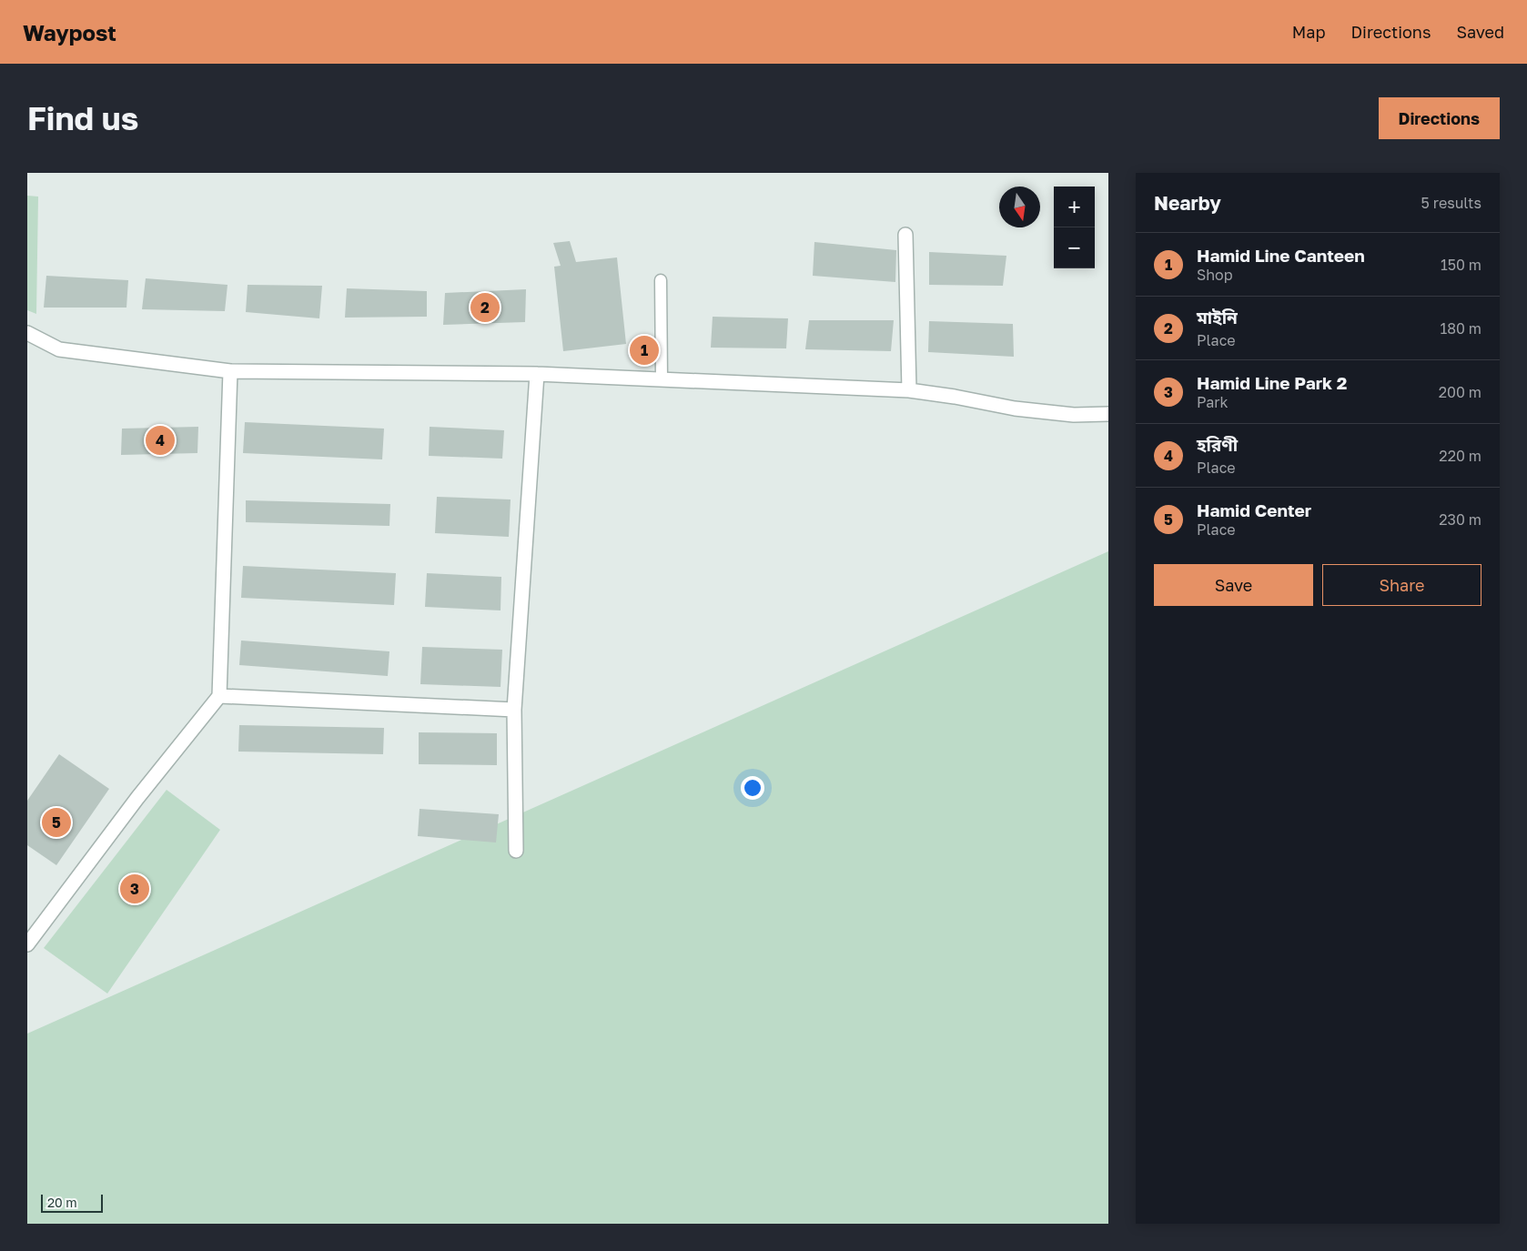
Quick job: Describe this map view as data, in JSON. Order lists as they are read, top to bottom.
{
  "scale_bar": "20 m",
  "north": "bottom",
  "page": {
    "header": "Waypost",
    "nav": ["Map", "Directions", "Saved"],
    "buttons": [
      "Directions",
      ["Save", "Share"]
    ],
    "title": "Find us",
    "heading": ["Nearby", "5 results"],
    "map_buttons": ["+", "−"],
    "list": [
      {
        "mark": "1",
        "name": "Hamid Line Canteen",
        "note": "Shop",
        "value": "150 m"
      },
      {
        "mark": "2",
        "name": "মাইনি",
        "note": "Place",
        "value": "180 m"
      },
      {
        "mark": "3",
        "name": "Hamid Line Park 2",
        "note": "Park",
        "value": "200 m"
      },
      {
        "mark": "4",
        "name": "হরিণী",
        "note": "Place",
        "value": "220 m"
      },
      {
        "mark": "5",
        "name": "Hamid Center",
        "note": "Place",
        "value": "230 m"
      }
    ],
    "pins": [
      "2",
      "1",
      "4",
      "5",
      "3"
    ],
    "scale": "20 m"
  }
}
